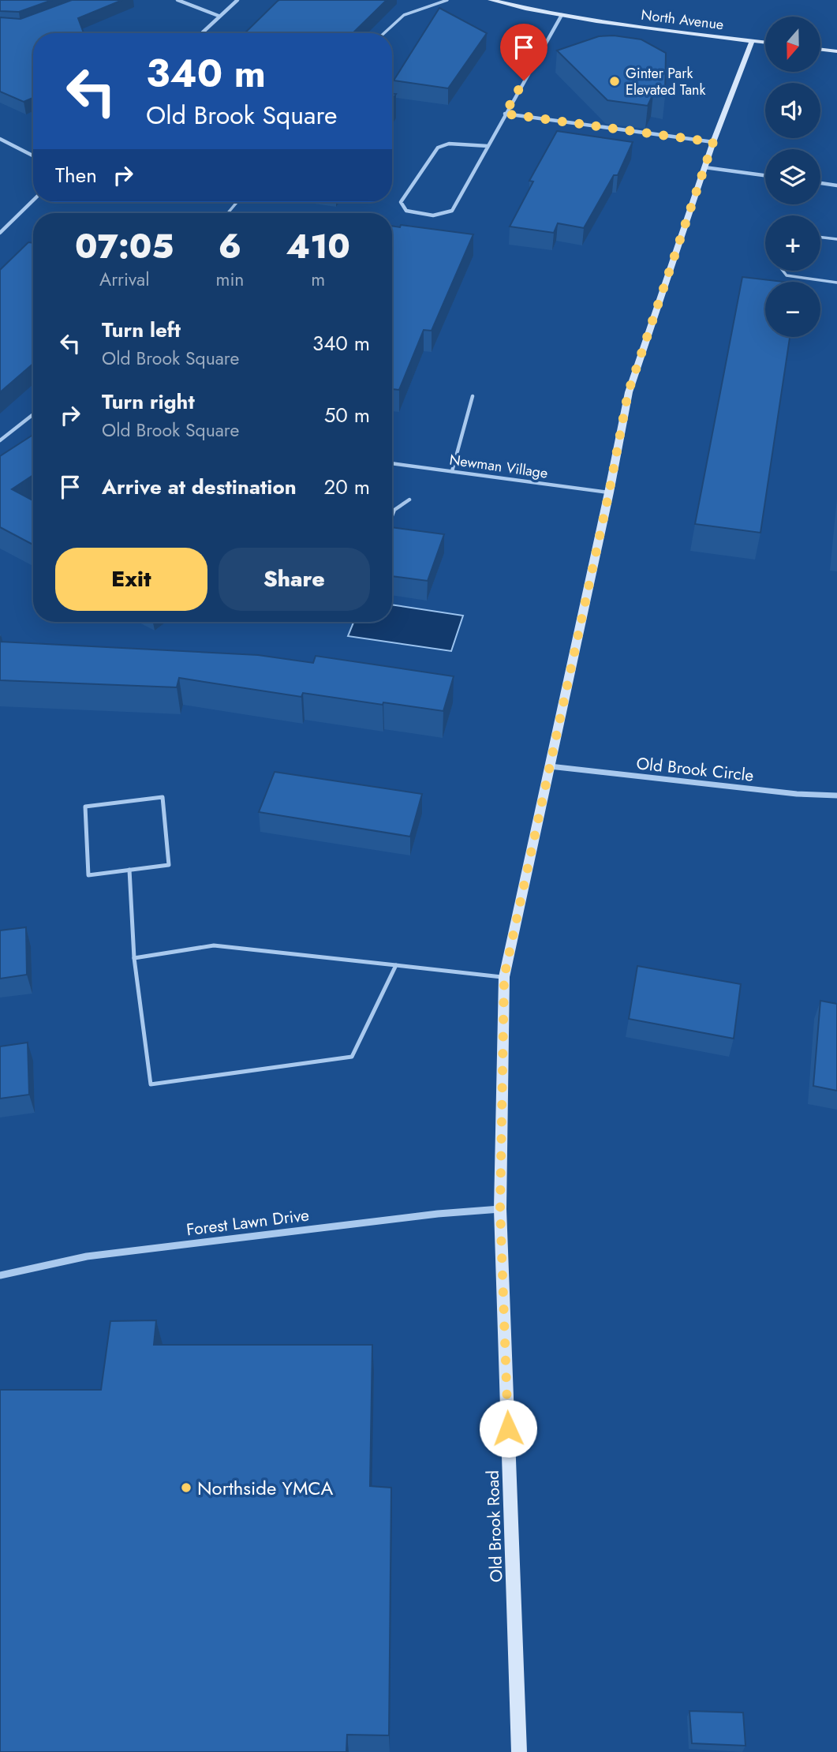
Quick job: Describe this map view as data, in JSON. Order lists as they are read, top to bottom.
{
  "streets": {
    "street": [
      "North Avenue",
      "Old Brook Circle",
      "Forest Lawn Drive",
      "Old Brook Road"
    ],
    "lane": ["Newman Village"]
  },
  "crossings": [
    ["North Avenue", "Old Brook Road"],
    ["Newman Village", "Old Brook Road"],
    ["Old Brook Circle", "Old Brook Road"],
    ["Forest Lawn Drive", "Old Brook Road"]
  ],
  "places": ["Ginter Park Elevated Tank", "Northside YMCA"],
  "north": "bottom",
  "page": {
    "map_buttons": ["+", "−"],
    "turn": ["340 m", "Old Brook Square"],
    "then": "Then",
    "eta": [
      "07:05",
      "Arrival",
      "6",
      "min",
      "410",
      "m"
    ],
    "list": [
      {
        "name": "Turn left",
        "note": "Old Brook Square",
        "value": "340 m"
      },
      {
        "name": "Turn right",
        "note": "Old Brook Square",
        "value": "50 m"
      },
      {
        "name": "Arrive at destination",
        "value": "20 m"
      }
    ],
    "buttons": ["Exit", "Share"]
  }
}
